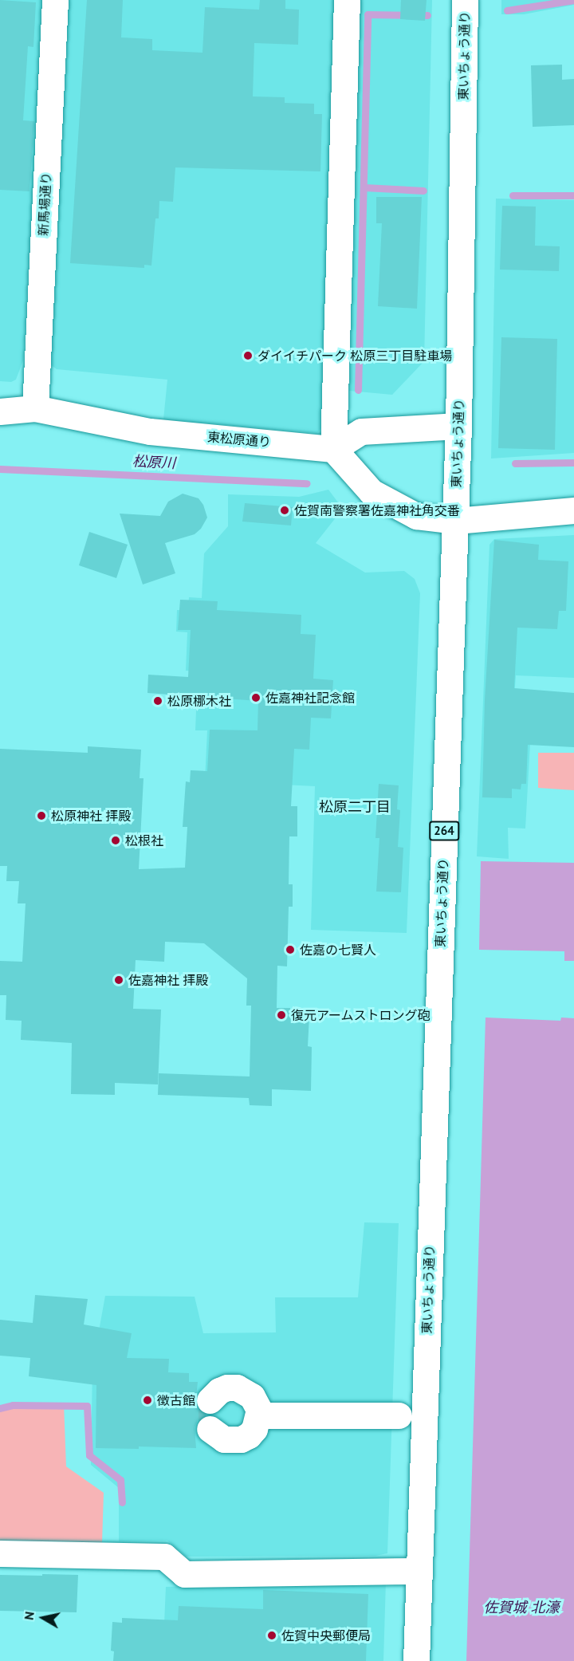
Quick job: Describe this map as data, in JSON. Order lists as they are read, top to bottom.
{
  "streets": {
    "main road": [
      "東いちょう通り",
      "新馬場通り",
      "東松原通り",
      "264"
    ]
  },
  "crossings": [
    ["新馬場通り", "東松原通り"]
  ],
  "districts": ["松原二丁目"],
  "water": ["松原川", "佐賀城 北濠"],
  "places": [
    "ダイイチパーク 松原三丁目駐車場",
    "佐賀南警察署佐嘉神社角交番",
    "佐嘉神社記念館",
    "松原梛木社",
    "松原神社 拝殿",
    "松根社",
    "佐嘉の七賢人",
    "佐嘉神社 拝殿",
    "復元アームストロング砲",
    "徴古館",
    "佐賀中央郵便局"
  ],
  "north": "left"
}
